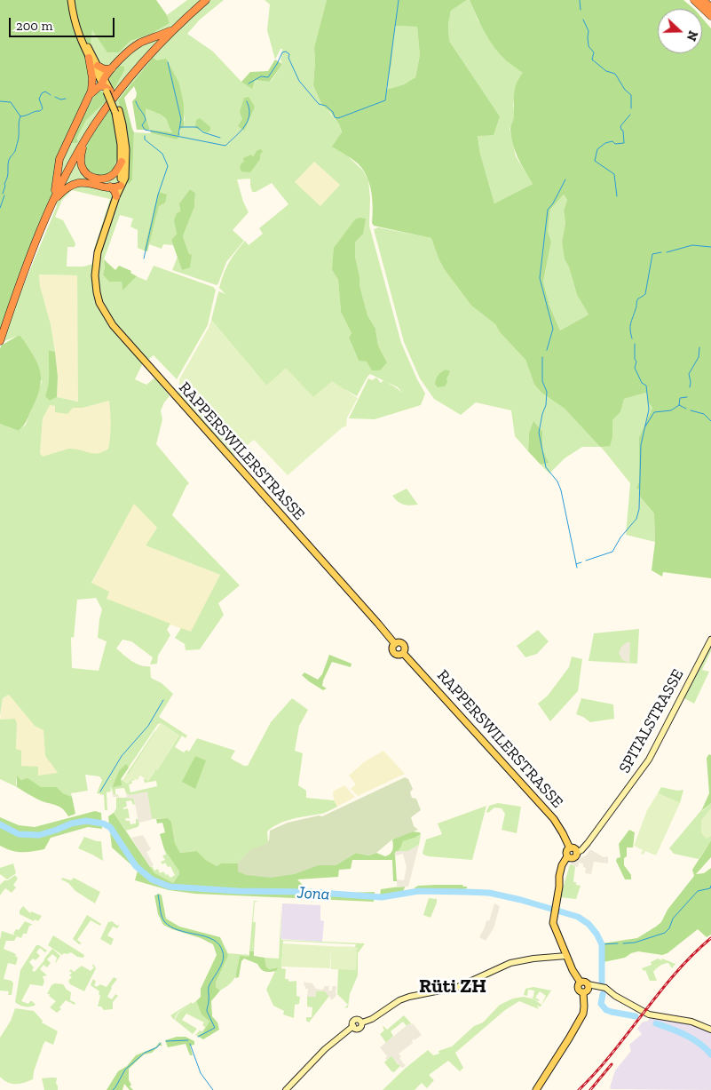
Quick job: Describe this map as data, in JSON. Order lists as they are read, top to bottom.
{
  "streets": {
    "main road": ["RAPPERSWILERSTRASSE", "SPITALSTRASSE"]
  },
  "crossings": [
    ["RAPPERSWILERSTRASSE", "SPITALSTRASSE"]
  ],
  "districts": ["Rüti ZH"],
  "water": ["Jona"],
  "scale_bar": "200 m",
  "north": "right"
}
